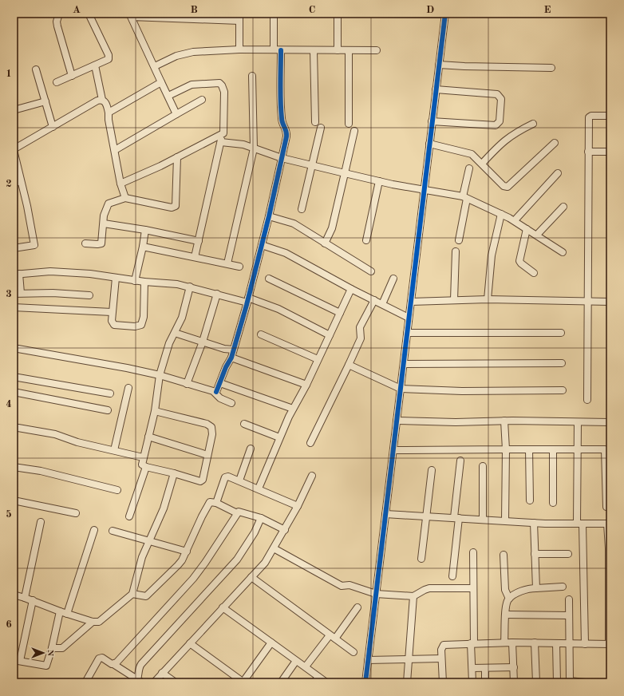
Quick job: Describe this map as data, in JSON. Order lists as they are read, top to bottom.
{
  "north": "right",
  "grid": {
    "columns": [
      "A",
      "B",
      "C",
      "D",
      "E"
    ],
    "rows": [
      "1",
      "2",
      "3",
      "4",
      "5",
      "6"
    ]
  }
}
